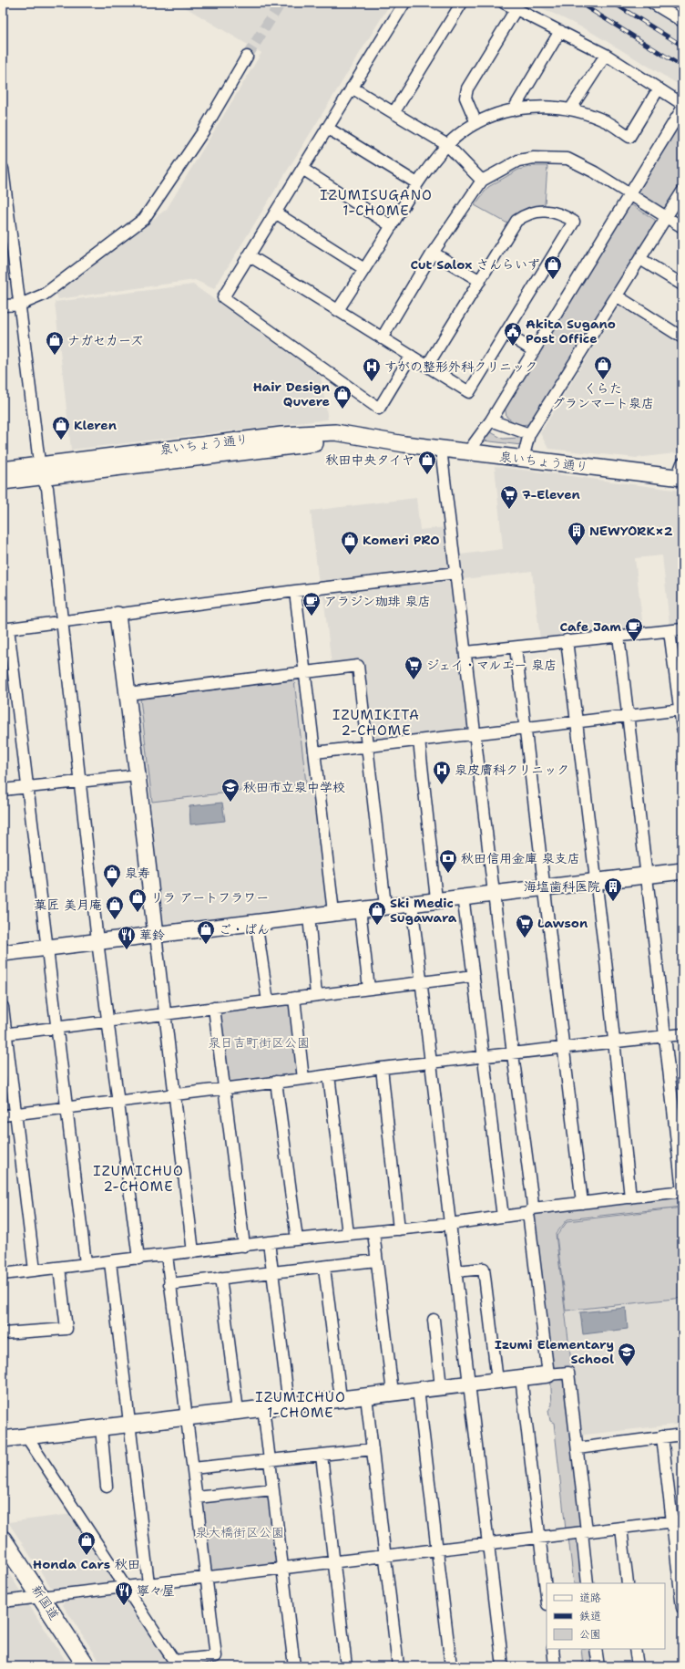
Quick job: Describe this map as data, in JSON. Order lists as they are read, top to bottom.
{
  "streets": {
    "main road": ["新国道"],
    "street": ["泉いちょう通り"]
  },
  "districts": [
    "IZUMISUGANO 1-CHOME",
    "IZUMIKITA 2-CHOME",
    "IZUMICHUO 2-CHOME",
    "IZUMICHUO 1-CHOME"
  ],
  "parks": ["泉日吉町街区公園", "泉大橋街区公園"],
  "places": {
    "shop": [
      "Cut Salox さんらいず",
      "ナガセカーズ",
      "くらた グランマート泉店",
      "Hair Design Quvere",
      "Kleren",
      "秋田中央タイヤ",
      "Komeri PRO",
      "泉寿",
      "リラ アートフラワー",
      "菓匠 美月庵",
      "Ski Medic Sugawara",
      "ご・ぱん",
      "Honda Cars 秋田"
    ],
    "public building": ["Akita Sugano Post Office"],
    "hospital": ["すがの整形外科クリニック", "泉皮膚科クリニック"],
    "supermarket": ["7-Eleven", "ジェイ・マルエー 泉店", "Lawson"],
    "building": ["NEWYORK×2", "海塩歯科医院"],
    "cafe": ["アラジン珈琲 泉店", "Cafe Jam"],
    "school or university": ["秋田市立泉中学校", "Izumi Elementary School"],
    "bank": ["秋田信用金庫 泉支店"],
    "restaurant": ["華鈴", "寧々屋"]
  },
  "legend": ["道路", "鉄道", "公園"]
}
